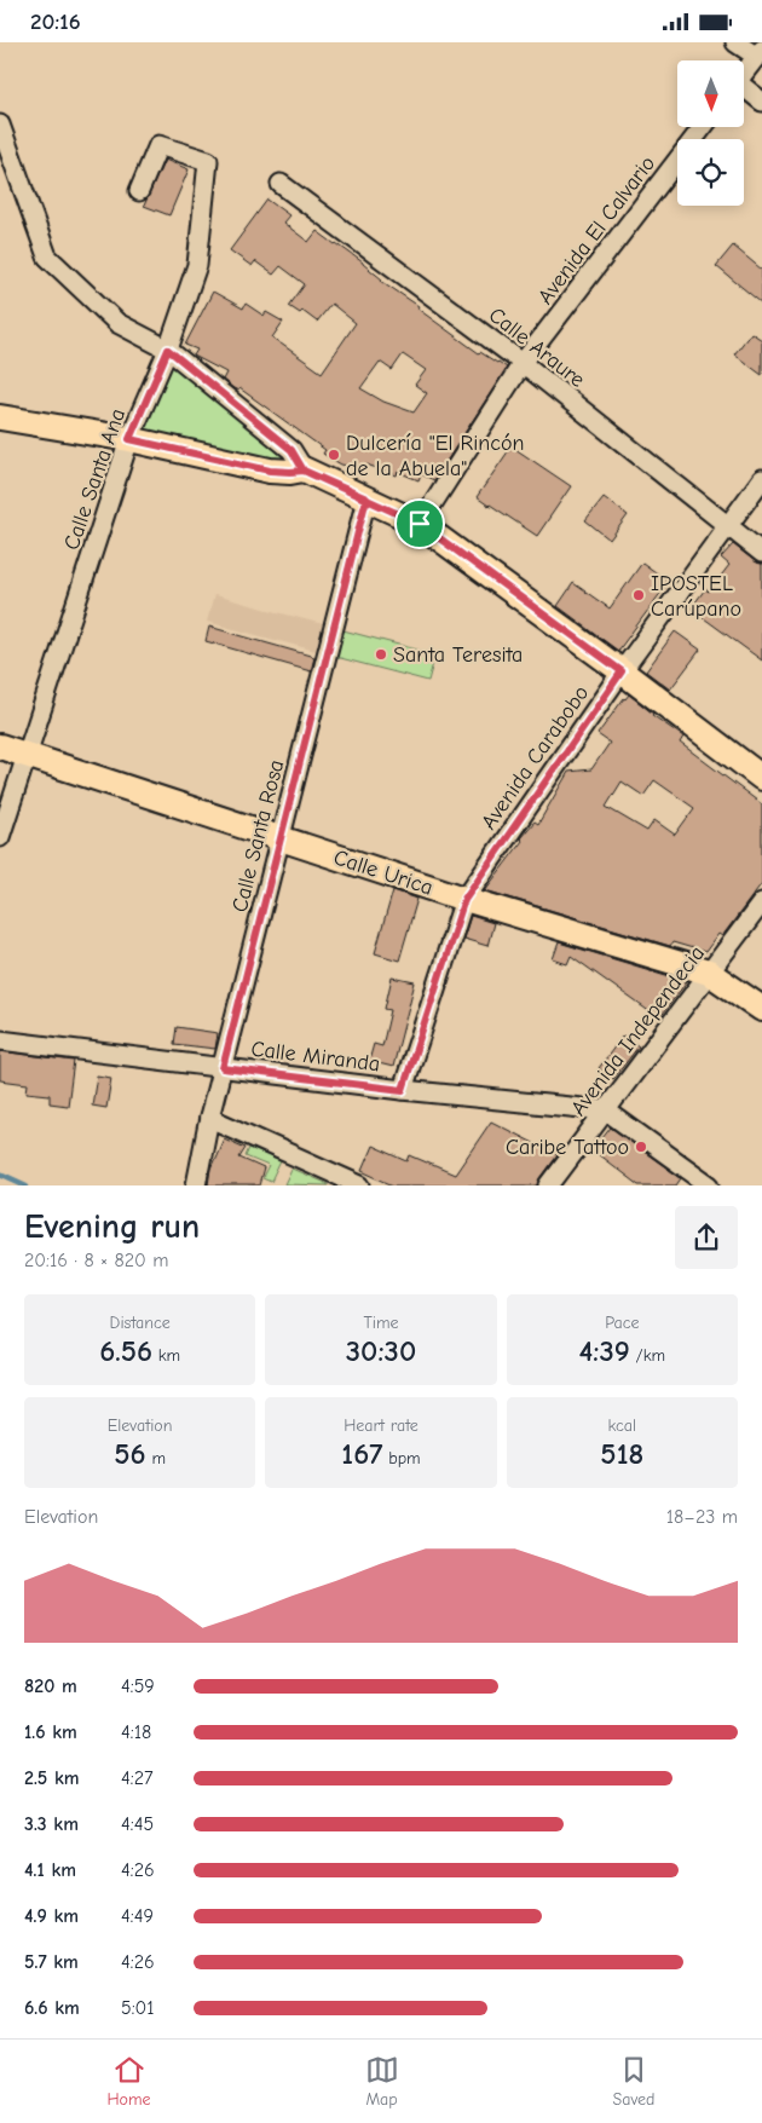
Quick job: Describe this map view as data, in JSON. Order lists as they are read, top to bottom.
{
  "streets": {
    "main road": ["Calle Urica"],
    "street": [
      "Avenida El Calvario",
      "Calle Araure",
      "Calle Santa Ana",
      "Avenida Carabobo",
      "Calle Santa Rosa",
      "Avenida Independecia",
      "Calle Miranda"
    ]
  },
  "crossings": [
    ["Avenida El Calvario", "Calle Araure"],
    ["Calle Araure", "Avenida Carabobo"],
    ["Calle Santa Ana", "Calle Urica"],
    ["Avenida Carabobo", "Calle Urica"],
    ["Avenida Carabobo", "Calle Miranda"],
    ["Calle Santa Rosa", "Calle Urica"],
    ["Calle Santa Rosa", "Calle Miranda"],
    ["Calle Urica", "Avenida Independecia"],
    ["Avenida Independecia", "Calle Miranda"]
  ],
  "places": [
    "Dulcería \"El Rincón de la Abuela\"",
    "IPOSTEL Carúpano",
    "Santa Teresita",
    "Caribe Tattoo"
  ],
  "north": "bottom",
  "page": {
    "status": "20:16",
    "heading": ["Evening run", "20:16 · 8 × 820 m"],
    "stats": [
      ["Distance", "6.56 km"],
      ["Time", "30:30"],
      ["Pace", "4:39 /km"],
      ["Elevation", "56 m"],
      ["Heart rate", "167 bpm"],
      ["kcal", "518"]
    ],
    "chart": ["Elevation", "18–23 m"],
    "list": [
      {
        "name": "820 m",
        "note": "4:59"
      },
      {
        "name": "1.6 km",
        "note": "4:18"
      },
      {
        "name": "2.5 km",
        "note": "4:27"
      },
      {
        "name": "3.3 km",
        "note": "4:45"
      },
      {
        "name": "4.1 km",
        "note": "4:26"
      },
      {
        "name": "4.9 km",
        "note": "4:49"
      },
      {
        "name": "5.7 km",
        "note": "4:26"
      },
      {
        "name": "6.6 km",
        "note": "5:01"
      }
    ],
    "tabs": ["Home", "Map", "Saved"]
  }
}
